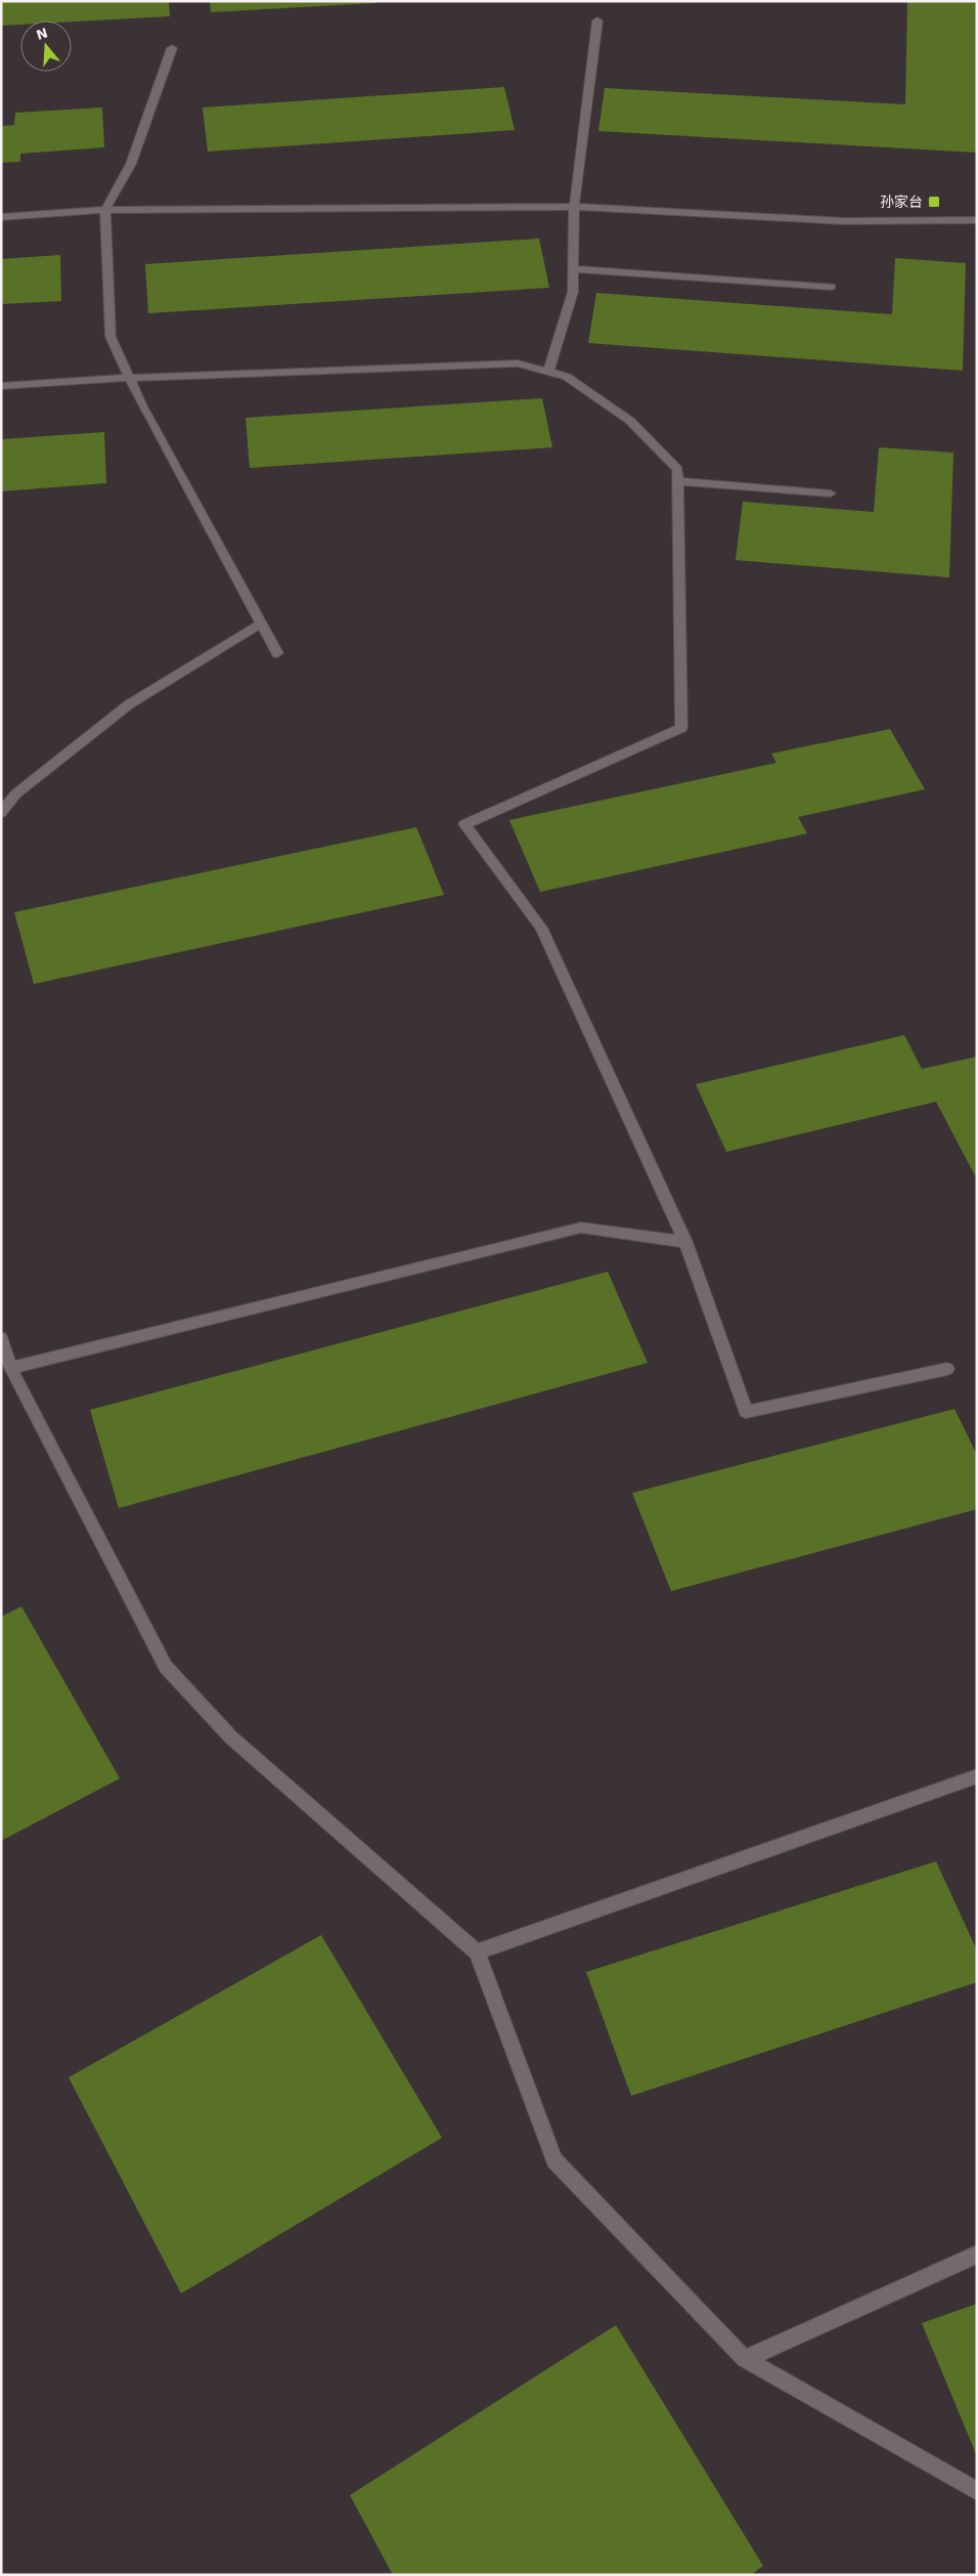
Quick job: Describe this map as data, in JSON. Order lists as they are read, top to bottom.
{
  "places": {
    "transit": ["孙家台"]
  },
  "north": "top"
}
